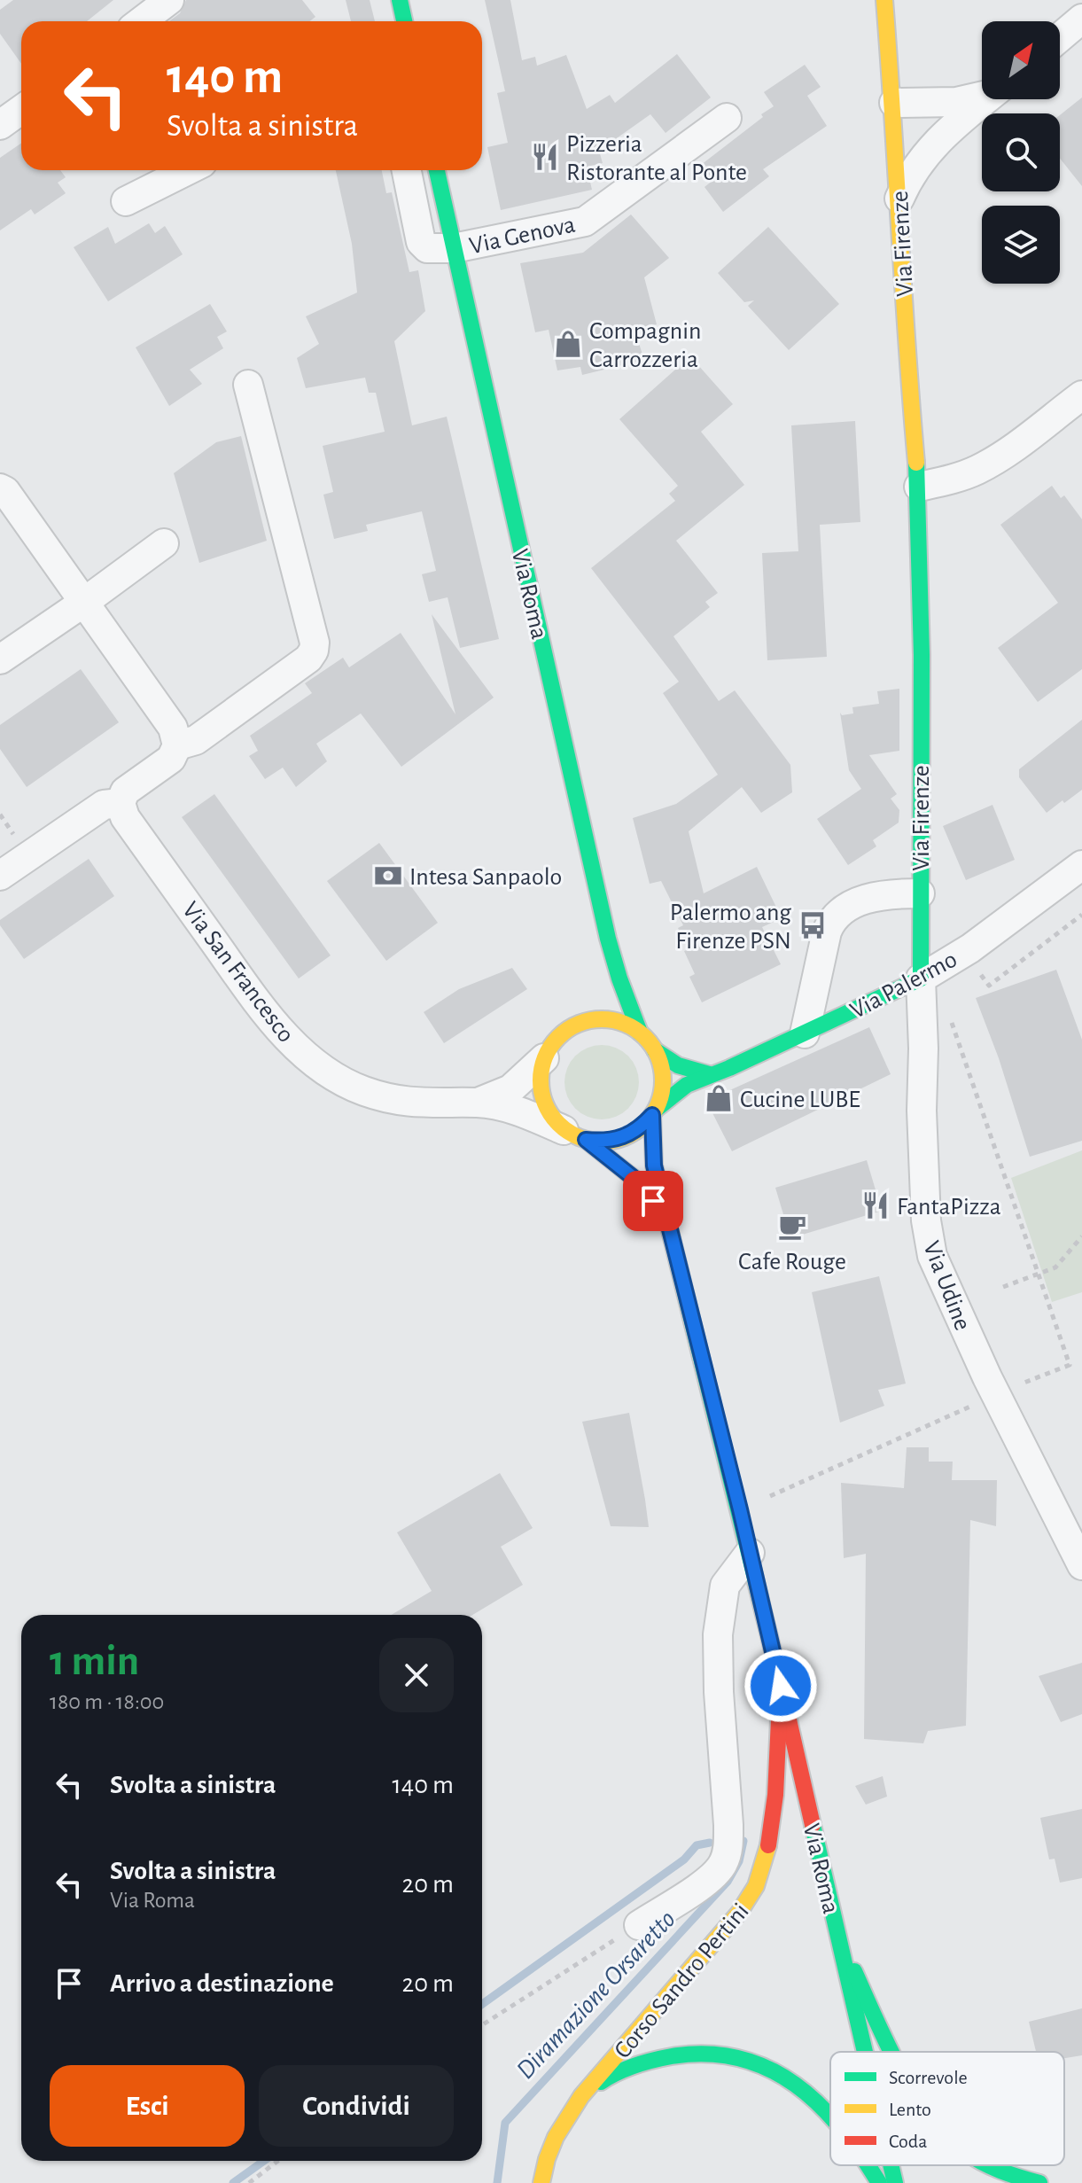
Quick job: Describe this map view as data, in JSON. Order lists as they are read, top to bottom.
{
  "streets": {
    "street": [
      "Via Genova",
      "Via Firenze",
      "Via Roma",
      "Via San Francesco",
      "Via Palermo",
      "Via Udine",
      "Corso Sandro Pertini"
    ]
  },
  "crossings": [
    ["Via Genova", "Via Roma"],
    ["Via Firenze", "Via Palermo"],
    ["Via Firenze", "Via Udine"],
    ["Via Roma", "Via San Francesco"],
    ["Via Roma", "Via Palermo"],
    ["Via Roma", "Corso Sandro Pertini"],
    ["Via San Francesco", "Via Palermo"],
    ["Via Palermo", "Via Udine"]
  ],
  "water": ["Diramazione Orsaretto"],
  "places": {
    "restaurant": ["Pizzeria Ristorante al Ponte", "FantaPizza"],
    "shop": ["Compagnin Carrozzeria", "Cucine LUBE"],
    "bank": ["Intesa Sanpaolo"],
    "bus stop": ["Palermo ang Firenze PSN"],
    "cafe": ["Cafe Rouge"]
  },
  "legend": ["Scorrevole", "Lento", "Coda"],
  "north": "top right",
  "page": {
    "turn": ["140 m", "Svolta a sinistra"],
    "heading": ["1 min", "180 m · 18:00"],
    "list": [
      {
        "name": "Svolta a sinistra",
        "value": "140 m"
      },
      {
        "name": "Svolta a sinistra",
        "note": "Via Roma",
        "value": "20 m"
      },
      {
        "name": "Arrivo a destinazione",
        "value": "20 m"
      }
    ],
    "buttons": ["Esci", "Condividi"]
  }
}
